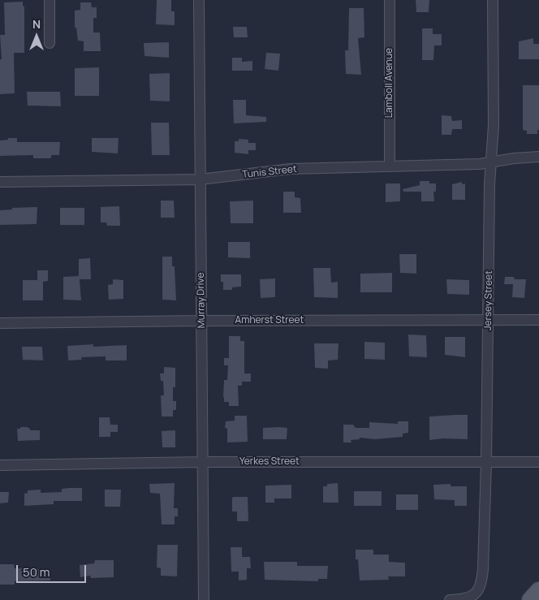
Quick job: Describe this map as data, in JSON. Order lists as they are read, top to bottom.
{
  "streets": {
    "street": [
      "Lamboll Avenue",
      "Tunis Street",
      "Murray Drive",
      "Jersey Street",
      "Amherst Street",
      "Yerkes Street"
    ]
  },
  "crossings": [
    ["Lamboll Avenue", "Tunis Street"],
    ["Tunis Street", "Murray Drive"],
    ["Tunis Street", "Jersey Street"],
    ["Murray Drive", "Amherst Street"],
    ["Murray Drive", "Yerkes Street"],
    ["Jersey Street", "Amherst Street"],
    ["Jersey Street", "Yerkes Street"]
  ],
  "scale_bar": "50 m",
  "north": "top"
}
